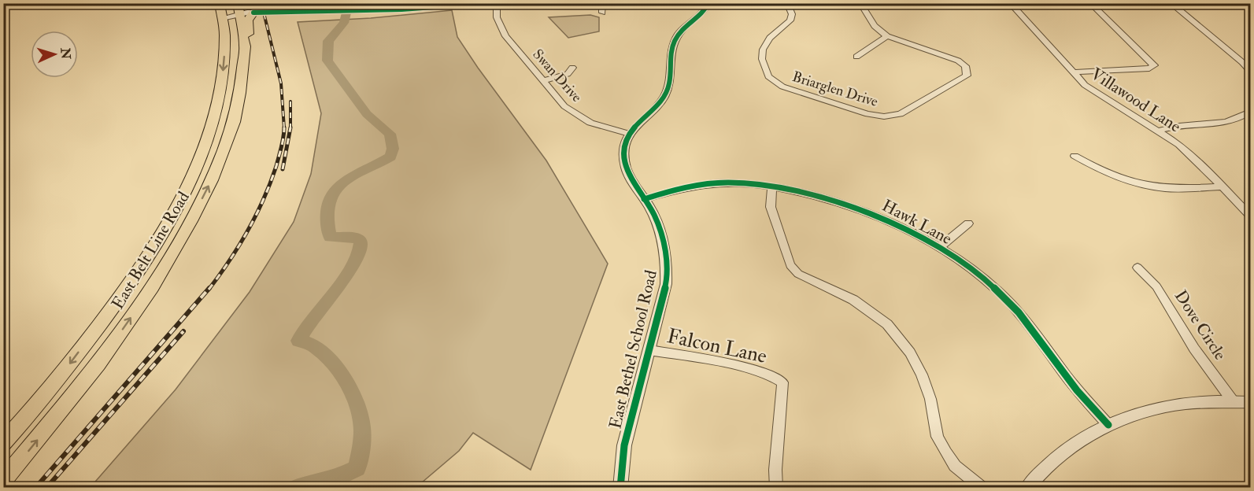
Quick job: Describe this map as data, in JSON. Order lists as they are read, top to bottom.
{
  "streets": {
    "main road": ["East Belt Line Road"],
    "street": [
      "Swan Drive",
      "Briarglen Drive",
      "Villawood Lane",
      "Hawk Lane",
      "Dove Circle",
      "Falcon Lane",
      "East Bethel School Road"
    ]
  },
  "crossings": [
    ["Swan Drive", "East Bethel School Road"],
    ["Hawk Lane", "East Bethel School Road"],
    ["Falcon Lane", "East Bethel School Road"]
  ],
  "north": "right"
}
